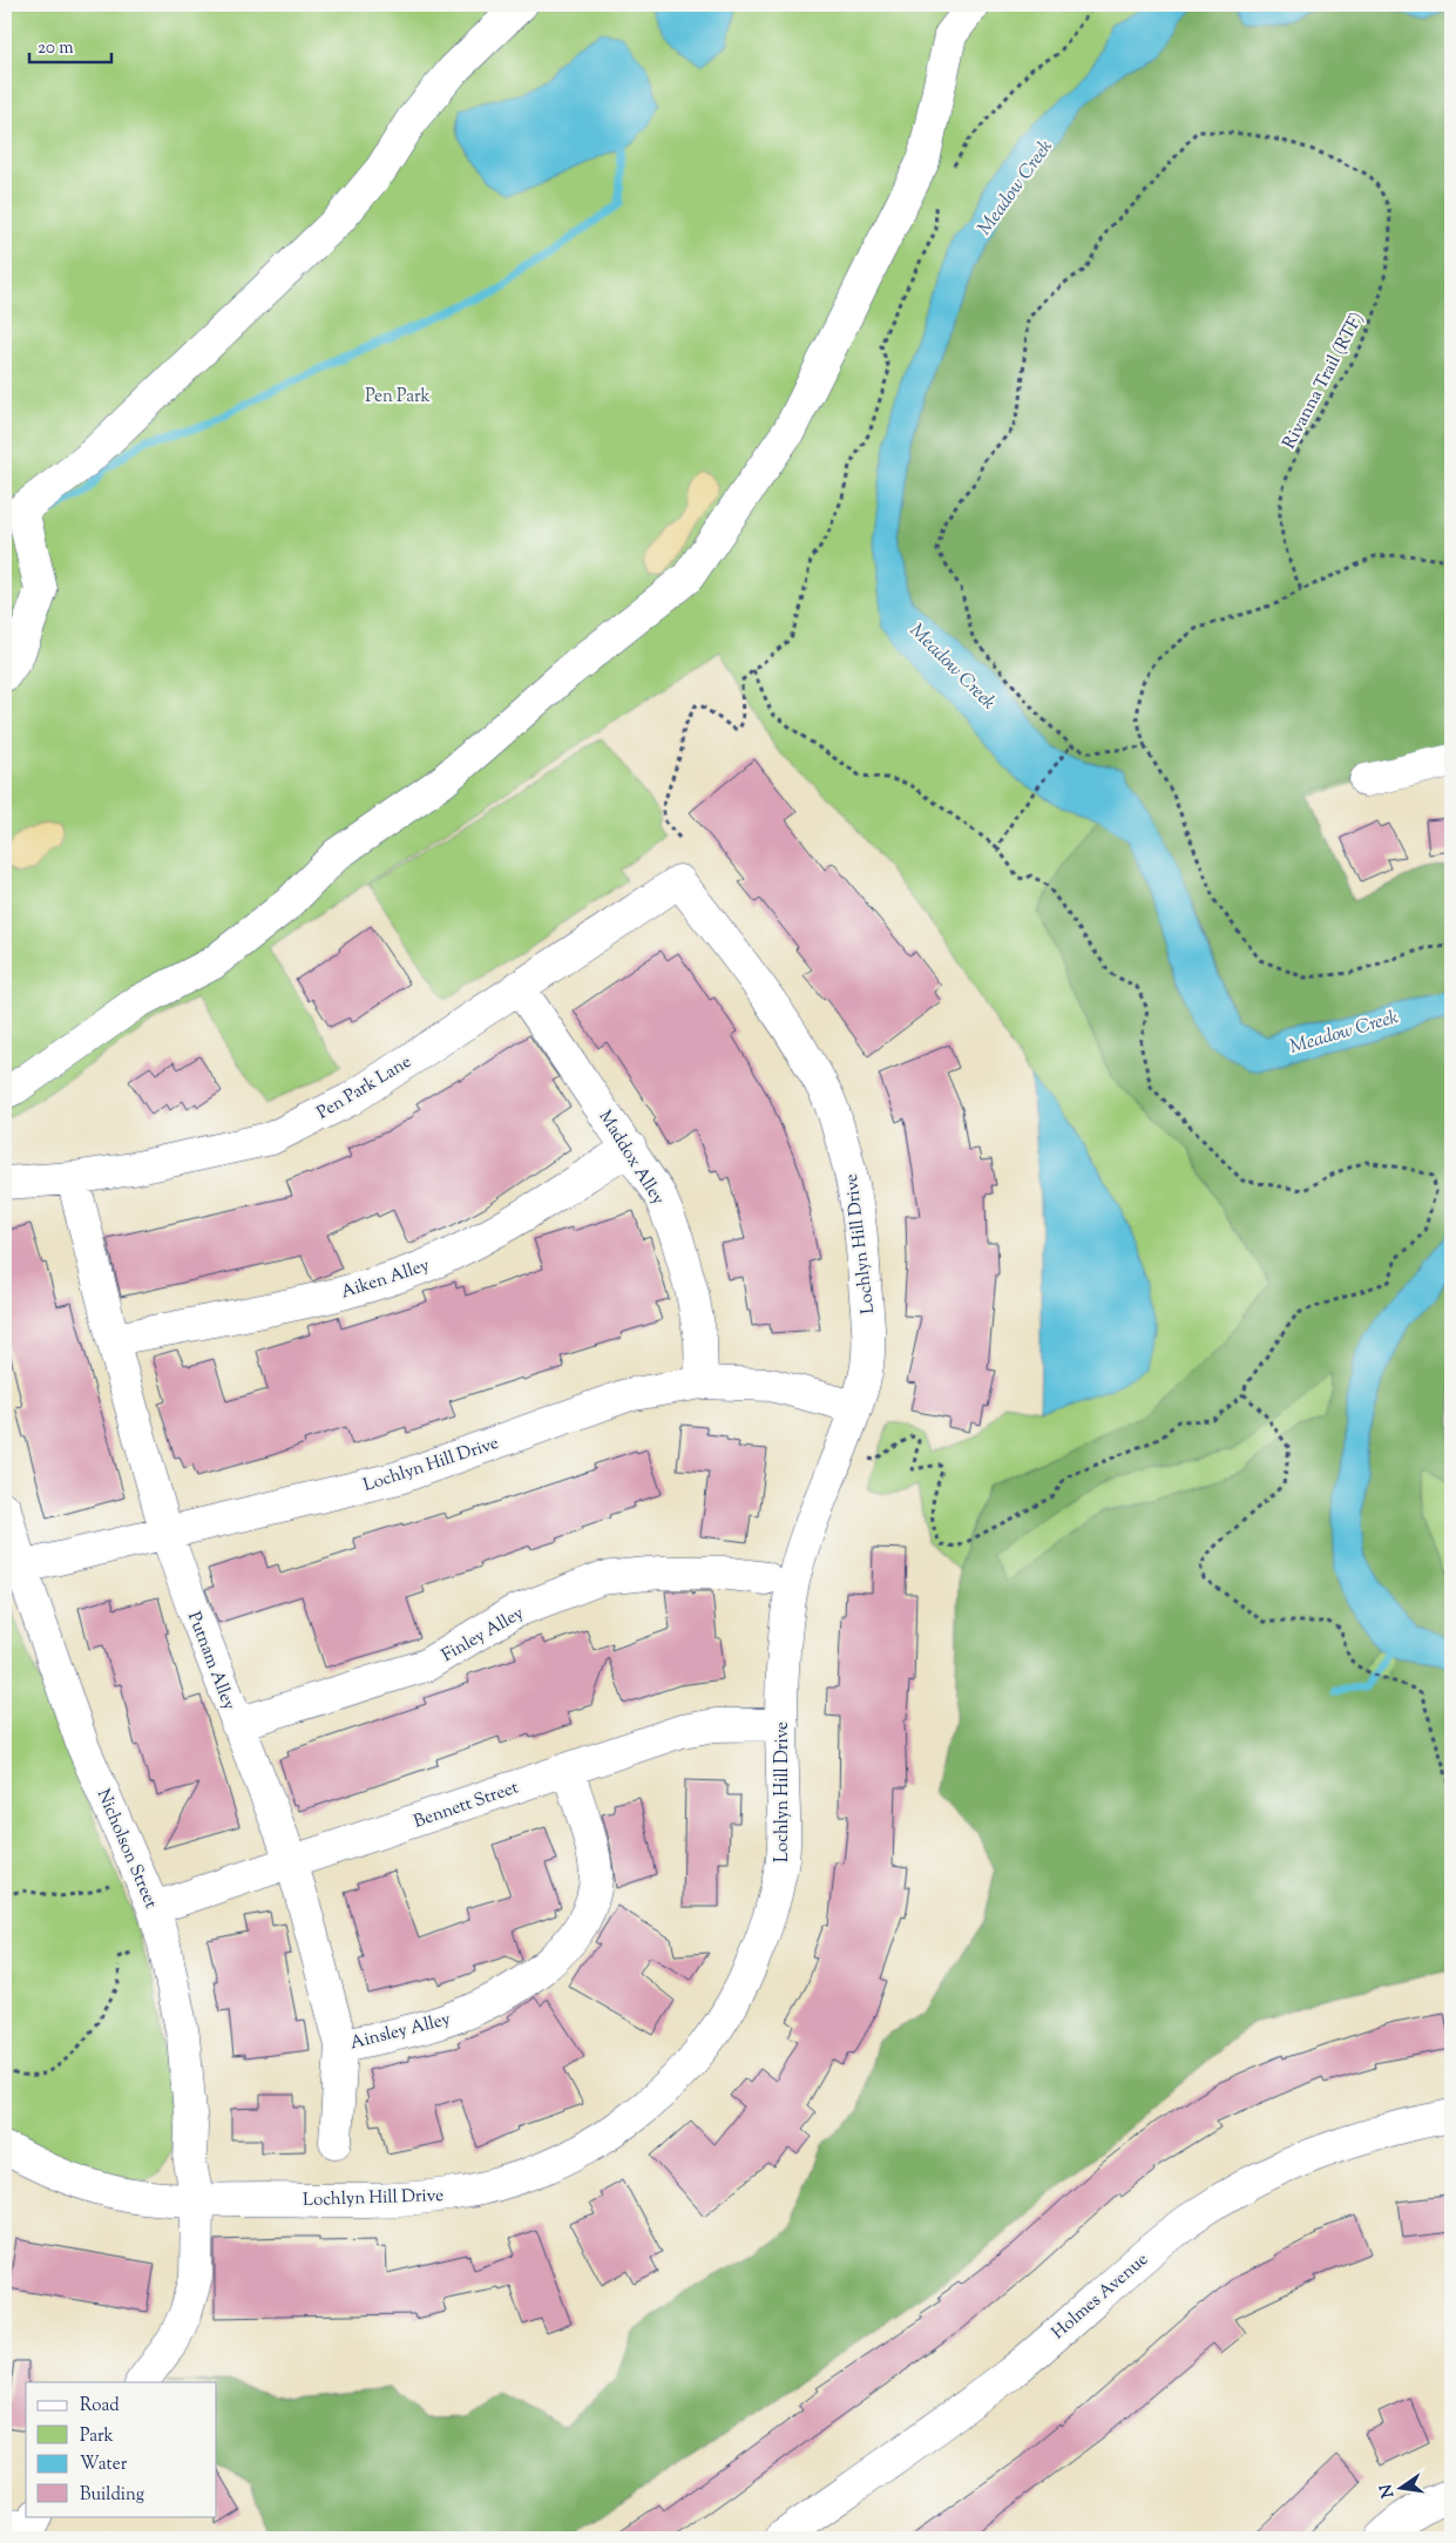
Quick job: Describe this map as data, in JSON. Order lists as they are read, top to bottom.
{
  "streets": {
    "street": [
      "Pen Park Lane",
      "Maddox Alley",
      "Lochlyn Hill Drive",
      "Aiken Alley",
      "Finley Alley",
      "Putnam Alley",
      "Bennett Street",
      "Nicholson Street",
      "Ainsley Alley",
      "Holmes Avenue"
    ],
    "path": ["Rivanna Trail (RTF)"]
  },
  "crossings": [
    ["Pen Park Lane", "Maddox Alley"],
    ["Pen Park Lane", "Lochlyn Hill Drive"],
    ["Pen Park Lane", "Putnam Alley"],
    ["Maddox Alley", "Lochlyn Hill Drive"],
    ["Maddox Alley", "Aiken Alley"],
    ["Lochlyn Hill Drive", "Putnam Alley"],
    ["Lochlyn Hill Drive", "Bennett Street"],
    ["Lochlyn Hill Drive", "Nicholson Street"],
    ["Aiken Alley", "Putnam Alley"],
    ["Finley Alley", "Putnam Alley"],
    ["Putnam Alley", "Bennett Street"],
    ["Putnam Alley", "Ainsley Alley"],
    ["Bennett Street", "Nicholson Street"],
    ["Bennett Street", "Ainsley Alley"]
  ],
  "water": ["Meadow Creek"],
  "parks": ["Pen Park"],
  "legend": [
    "Road",
    "Park",
    "Water",
    "Building"
  ],
  "scale_bar": "20 m",
  "north": "left"
}
